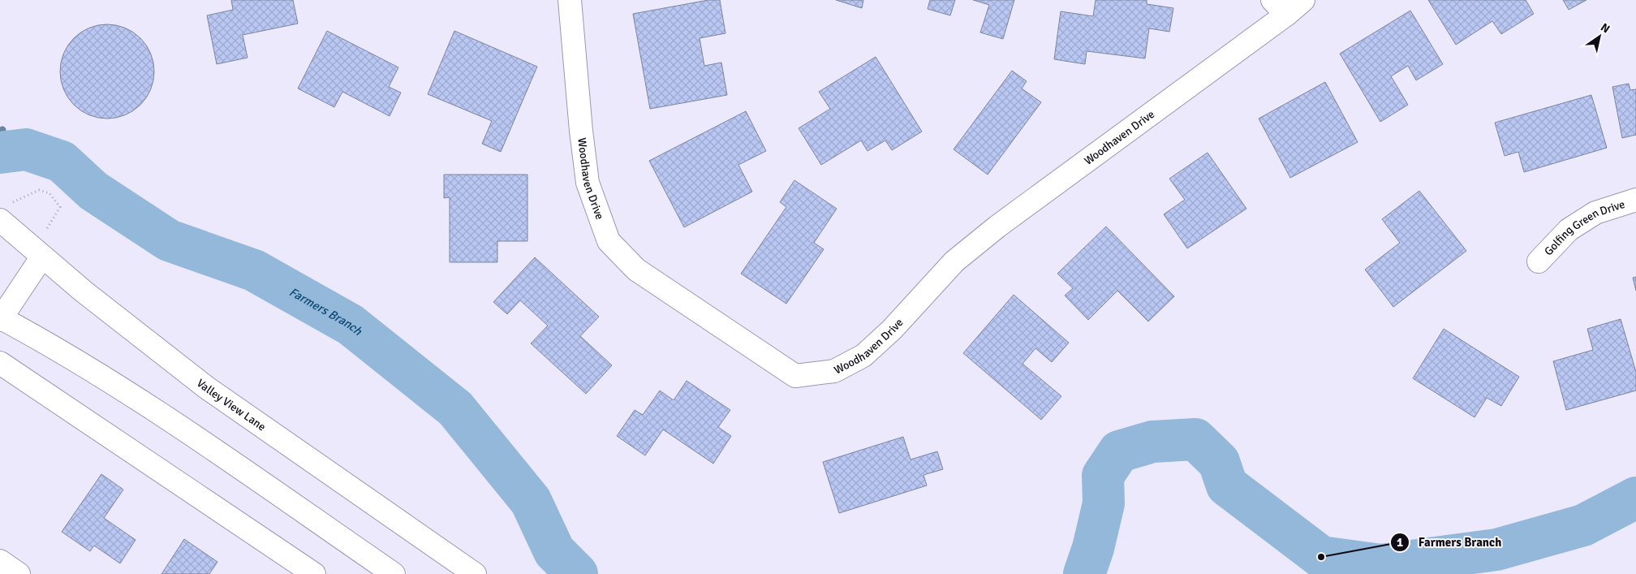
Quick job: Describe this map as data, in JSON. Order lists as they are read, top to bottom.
{
  "streets": {
    "street": ["Woodhaven Drive", "Golfing Green Drive", "Valley View Lane"]
  },
  "water": ["Farmers Branch"],
  "places": ["Farmers Branch"],
  "north": "top right"
}
